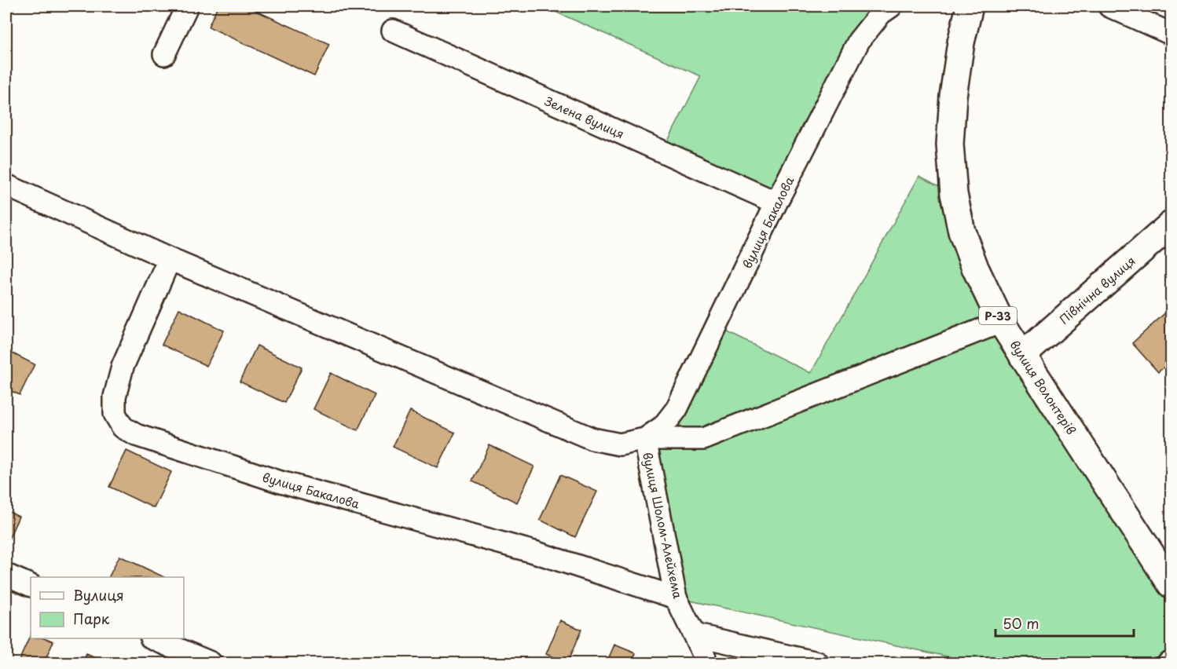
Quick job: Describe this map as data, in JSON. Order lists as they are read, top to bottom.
{
  "streets": {
    "main road": ["Північна вулиця", "Р-33", "вулиця Волонтерів"],
    "street": ["Зелена вулиця", "вулиця Бакалова", "вулиця Шолом-Алейхема"]
  },
  "crossings": [
    ["Зелена вулиця", "вулиця Бакалова"],
    ["вулиця Бакалова", "вулиця Волонтерів"],
    ["вулиця Бакалова", "вулиця Шолом-Алейхема"],
    ["Північна вулиця", "вулиця Волонтерів"]
  ],
  "legend": ["Вулиця", "Парк"],
  "scale_bar": "50 m"
}
